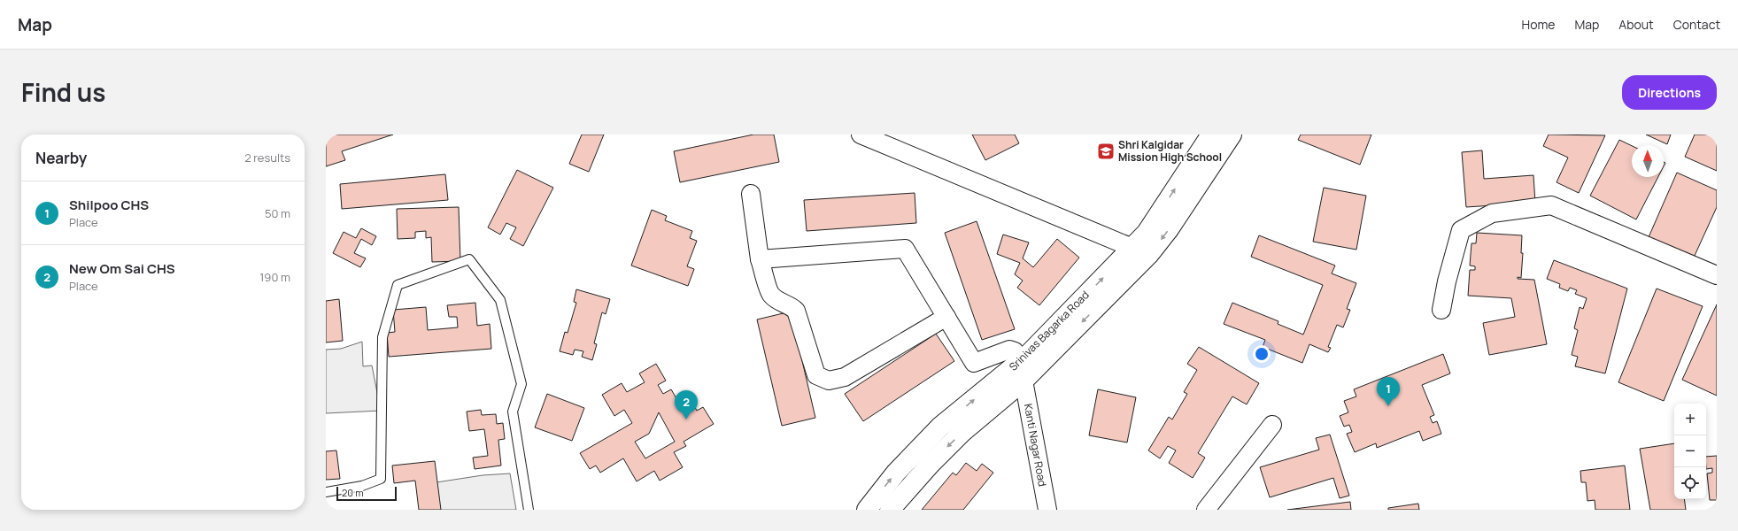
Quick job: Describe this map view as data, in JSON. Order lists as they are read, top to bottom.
{
  "streets": {
    "street": ["Srinivas Bagarka Road", "Kanti Nagar Road"]
  },
  "crossings": [
    ["Srinivas Bagarka Road", "Kanti Nagar Road"]
  ],
  "places": {
    "school or university": ["Shri Kalgidar Mission High School"]
  },
  "scale_bar": "20 m",
  "north": "top",
  "page": {
    "header": "Map",
    "nav": [
      "Home",
      "Map",
      "About",
      "Contact"
    ],
    "title": "Find us",
    "buttons": "Directions",
    "heading": ["Nearby", "2 results"],
    "list": [
      {
        "mark": "1",
        "name": "Shilpoo CHS",
        "note": "Place",
        "value": "50 m"
      },
      {
        "mark": "2",
        "name": "New Om Sai CHS",
        "note": "Place",
        "value": "190 m"
      }
    ],
    "pins": ["1", "2"],
    "map_buttons": ["+", "−"],
    "scale": "20 m"
  }
}
